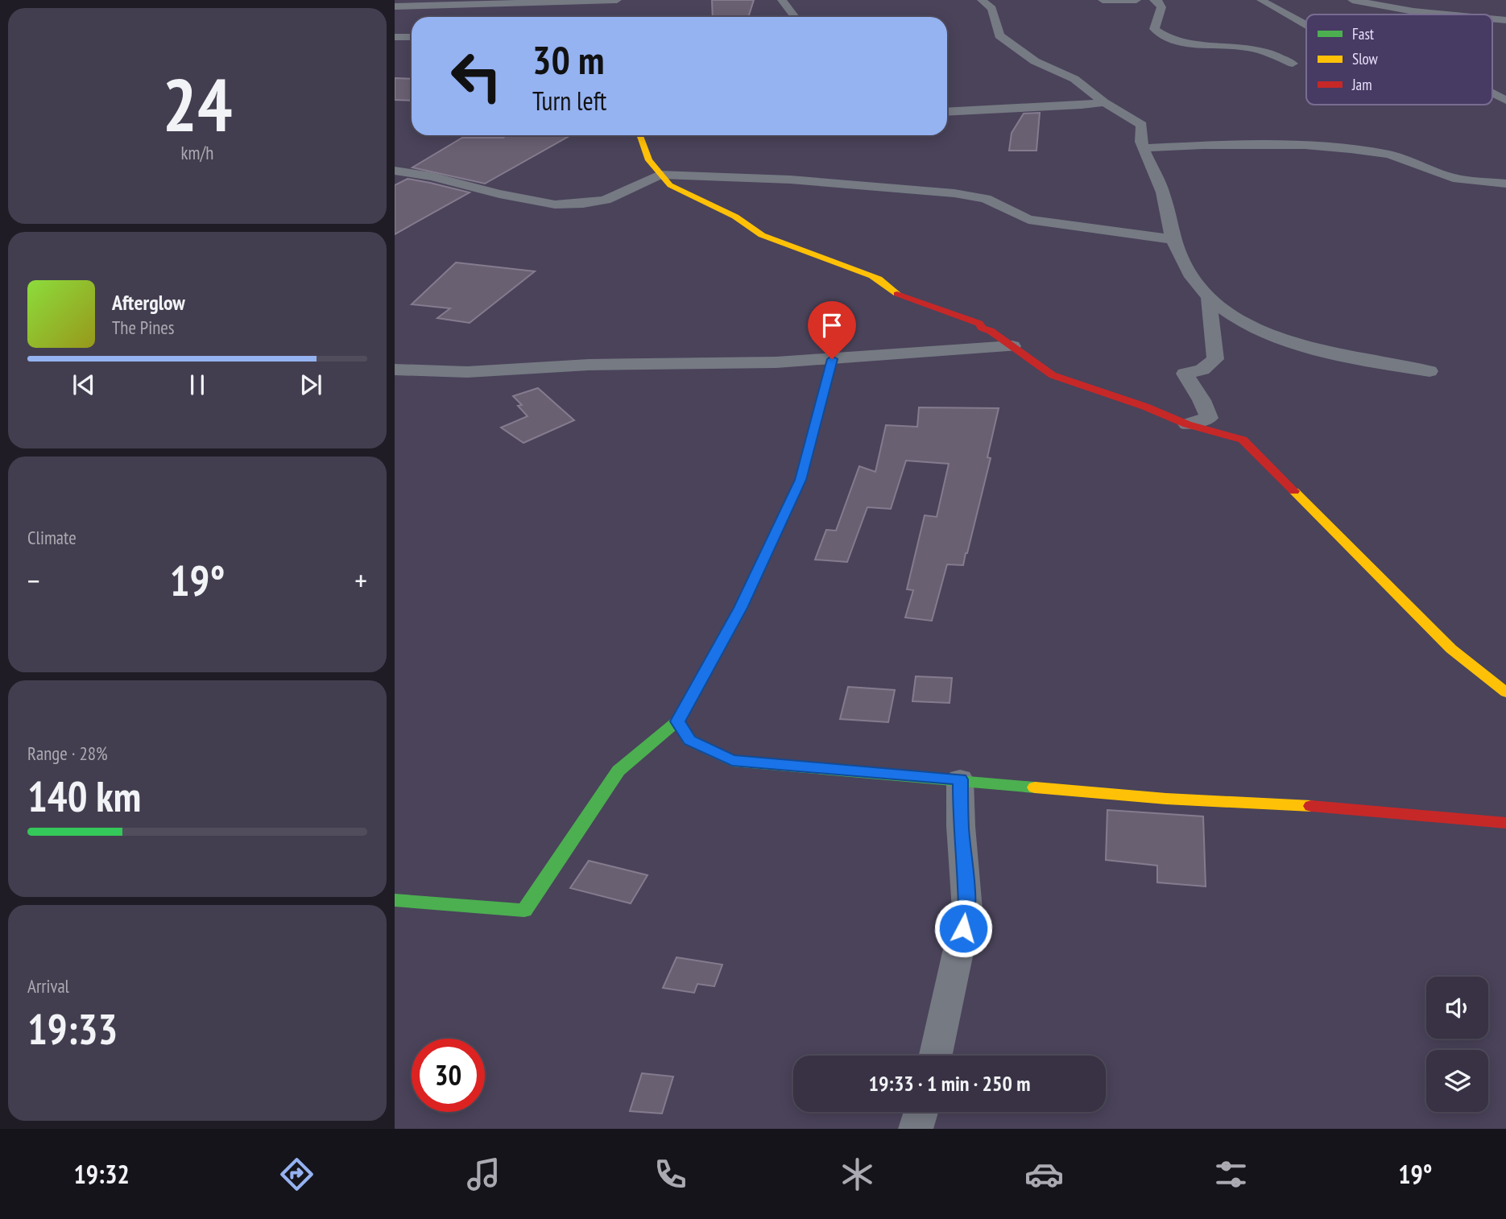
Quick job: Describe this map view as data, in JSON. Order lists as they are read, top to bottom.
{
  "legend": ["Fast", "Slow", "Jam"],
  "page": {
    "tile": [
      ["24", "km/h"],
      "Climate",
      ["Range · 28%", "140 km"],
      ["Arrival", "19:33"]
    ],
    "turn": ["30 m", "Turn left"],
    "song": ["Afterglow", "The Pines"],
    "heat": ["−", "19°", "+"],
    "limit": "30",
    "trip": "19:33 · 1 min · 250 m",
    "tabs": ["19:32", "19°"]
  }
}
